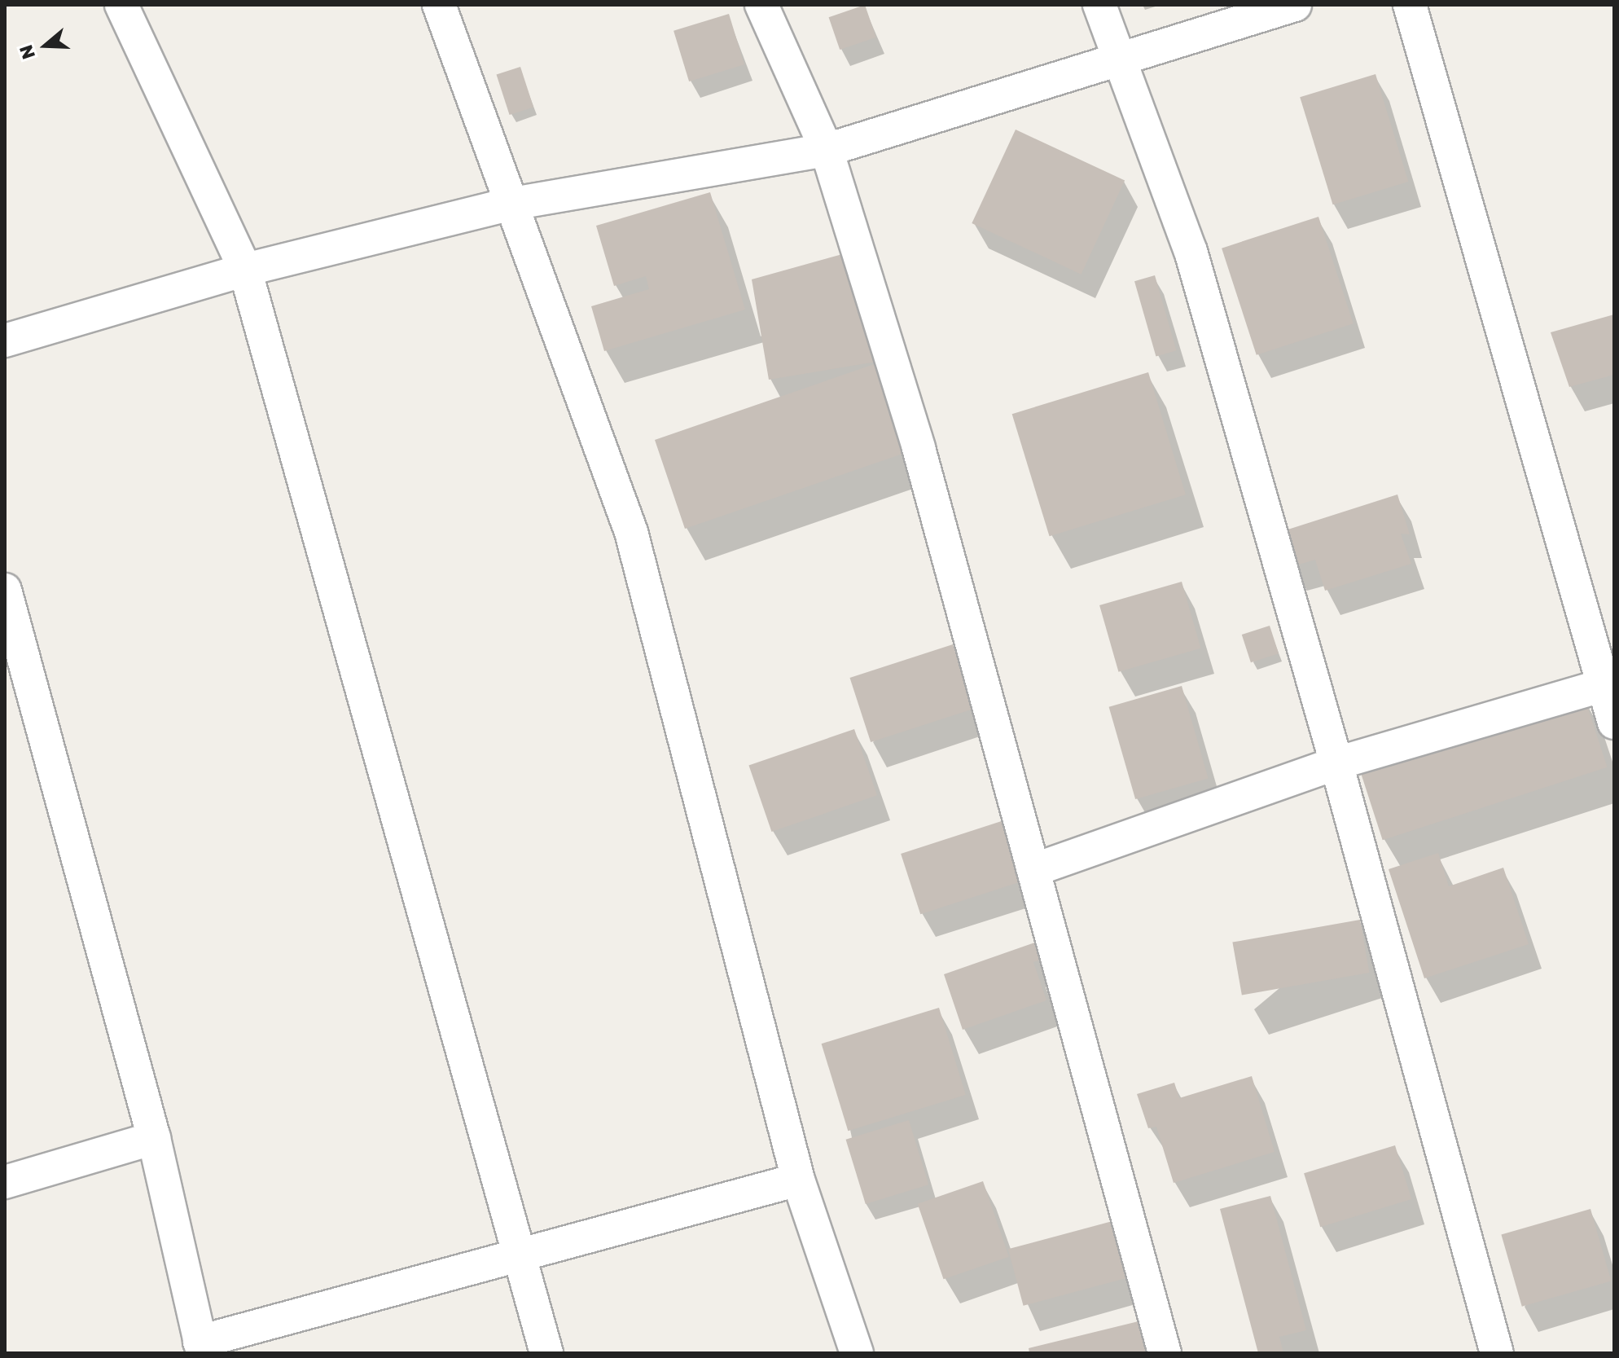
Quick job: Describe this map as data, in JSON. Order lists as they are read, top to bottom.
{
  "north": "left"
}
